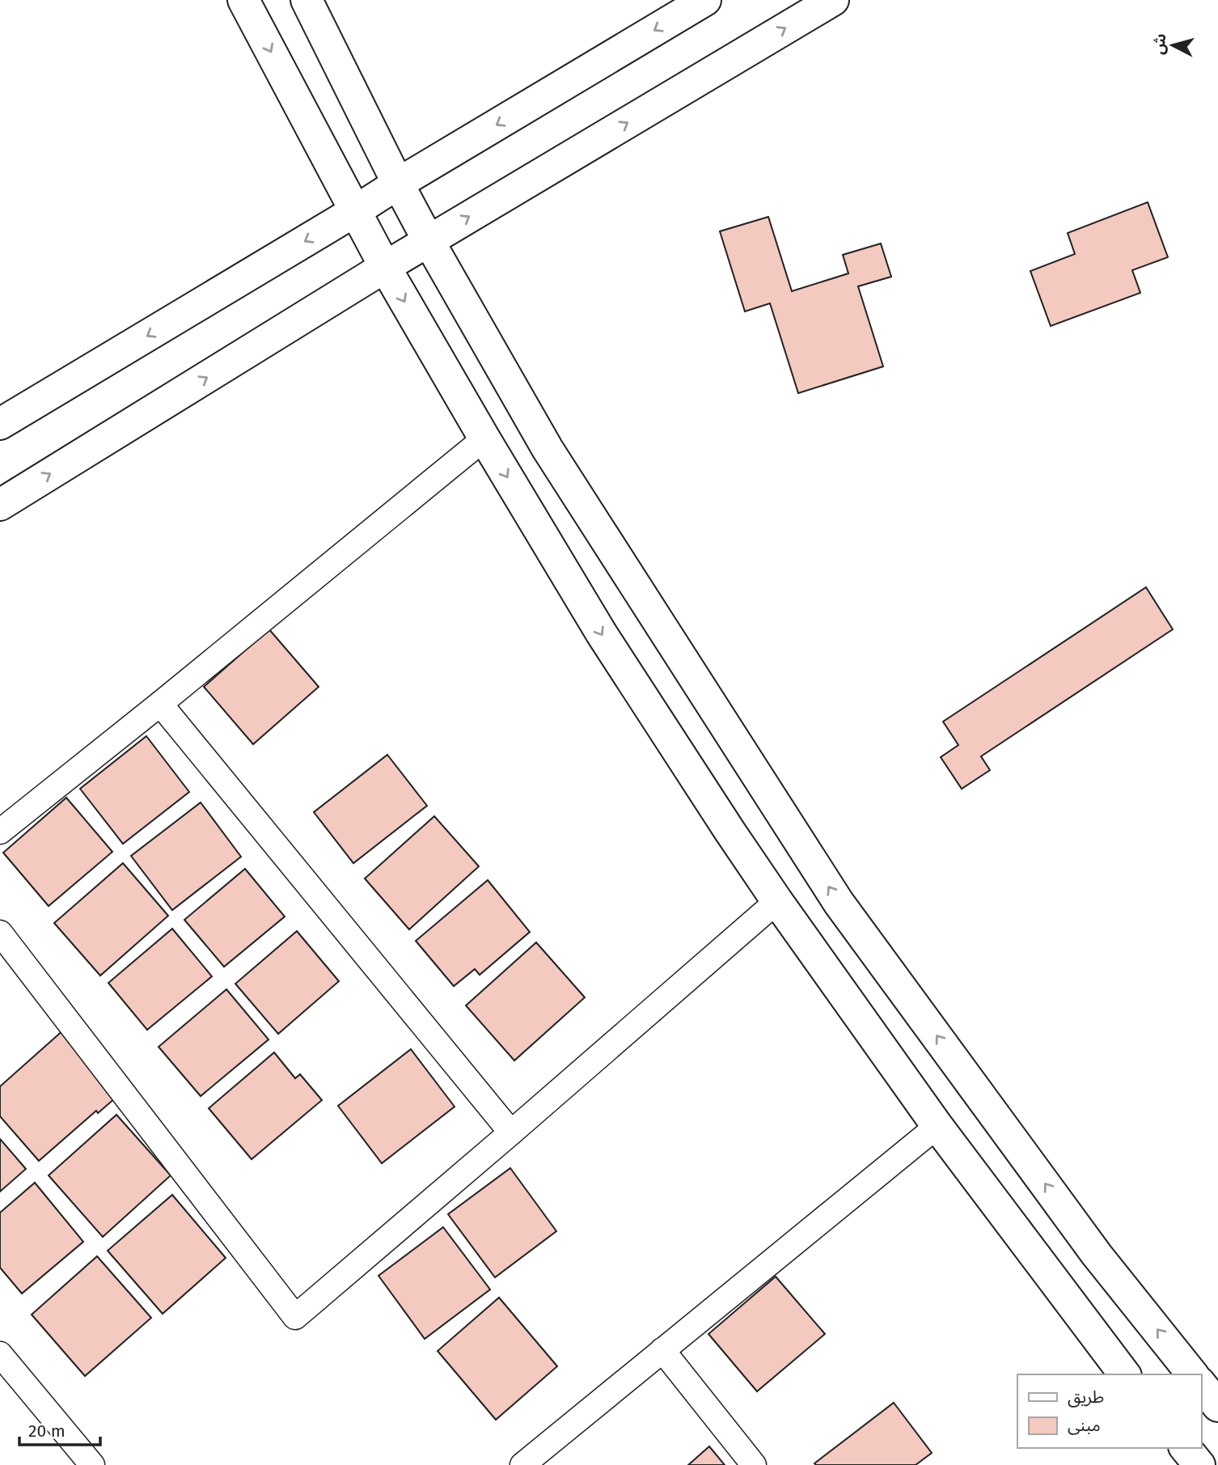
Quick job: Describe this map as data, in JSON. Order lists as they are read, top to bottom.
{
  "legend": ["طريق", "مبنى"],
  "scale_bar": "20 m",
  "north": "left"
}
